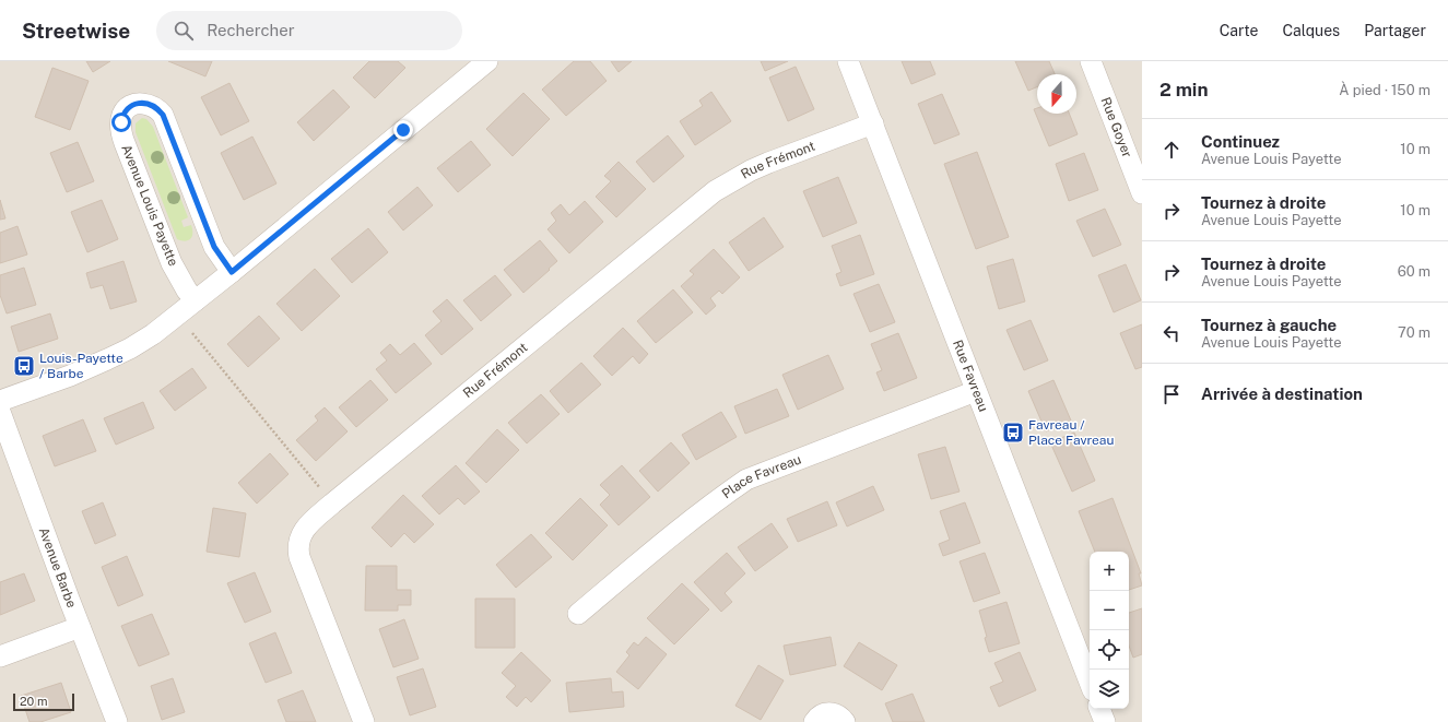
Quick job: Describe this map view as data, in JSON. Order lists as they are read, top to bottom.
{
  "streets": {
    "street": [
      "Rue Goyer",
      "Rue Frémont",
      "Avenue Louis Payette",
      "Rue Favreau",
      "Place Favreau",
      "Avenue Barbe"
    ]
  },
  "crossings": [
    ["Rue Frémont", "Rue Favreau"],
    ["Rue Favreau", "Place Favreau"]
  ],
  "places": {
    "bus stop": ["Louis-Payette / Barbe", "Favreau / Place Favreau"]
  },
  "scale_bar": "20 m",
  "north": "bottom",
  "page": {
    "header": "Streetwise",
    "search": "Rechercher",
    "nav": ["Carte", "Calques", "Partager"],
    "heading": ["2 min", "À pied · 150 m"],
    "list": [
      ["Continuez", "Avenue Louis Payette", "10 m"],
      ["Tournez à droite", "Avenue Louis Payette", "10 m"],
      ["Tournez à droite", "Avenue Louis Payette", "60 m"],
      ["Tournez à gauche", "Avenue Louis Payette", "70 m"],
      "Arrivée à destination"
    ],
    "map_buttons": ["+", "−"],
    "scale": "20 m"
  }
}
